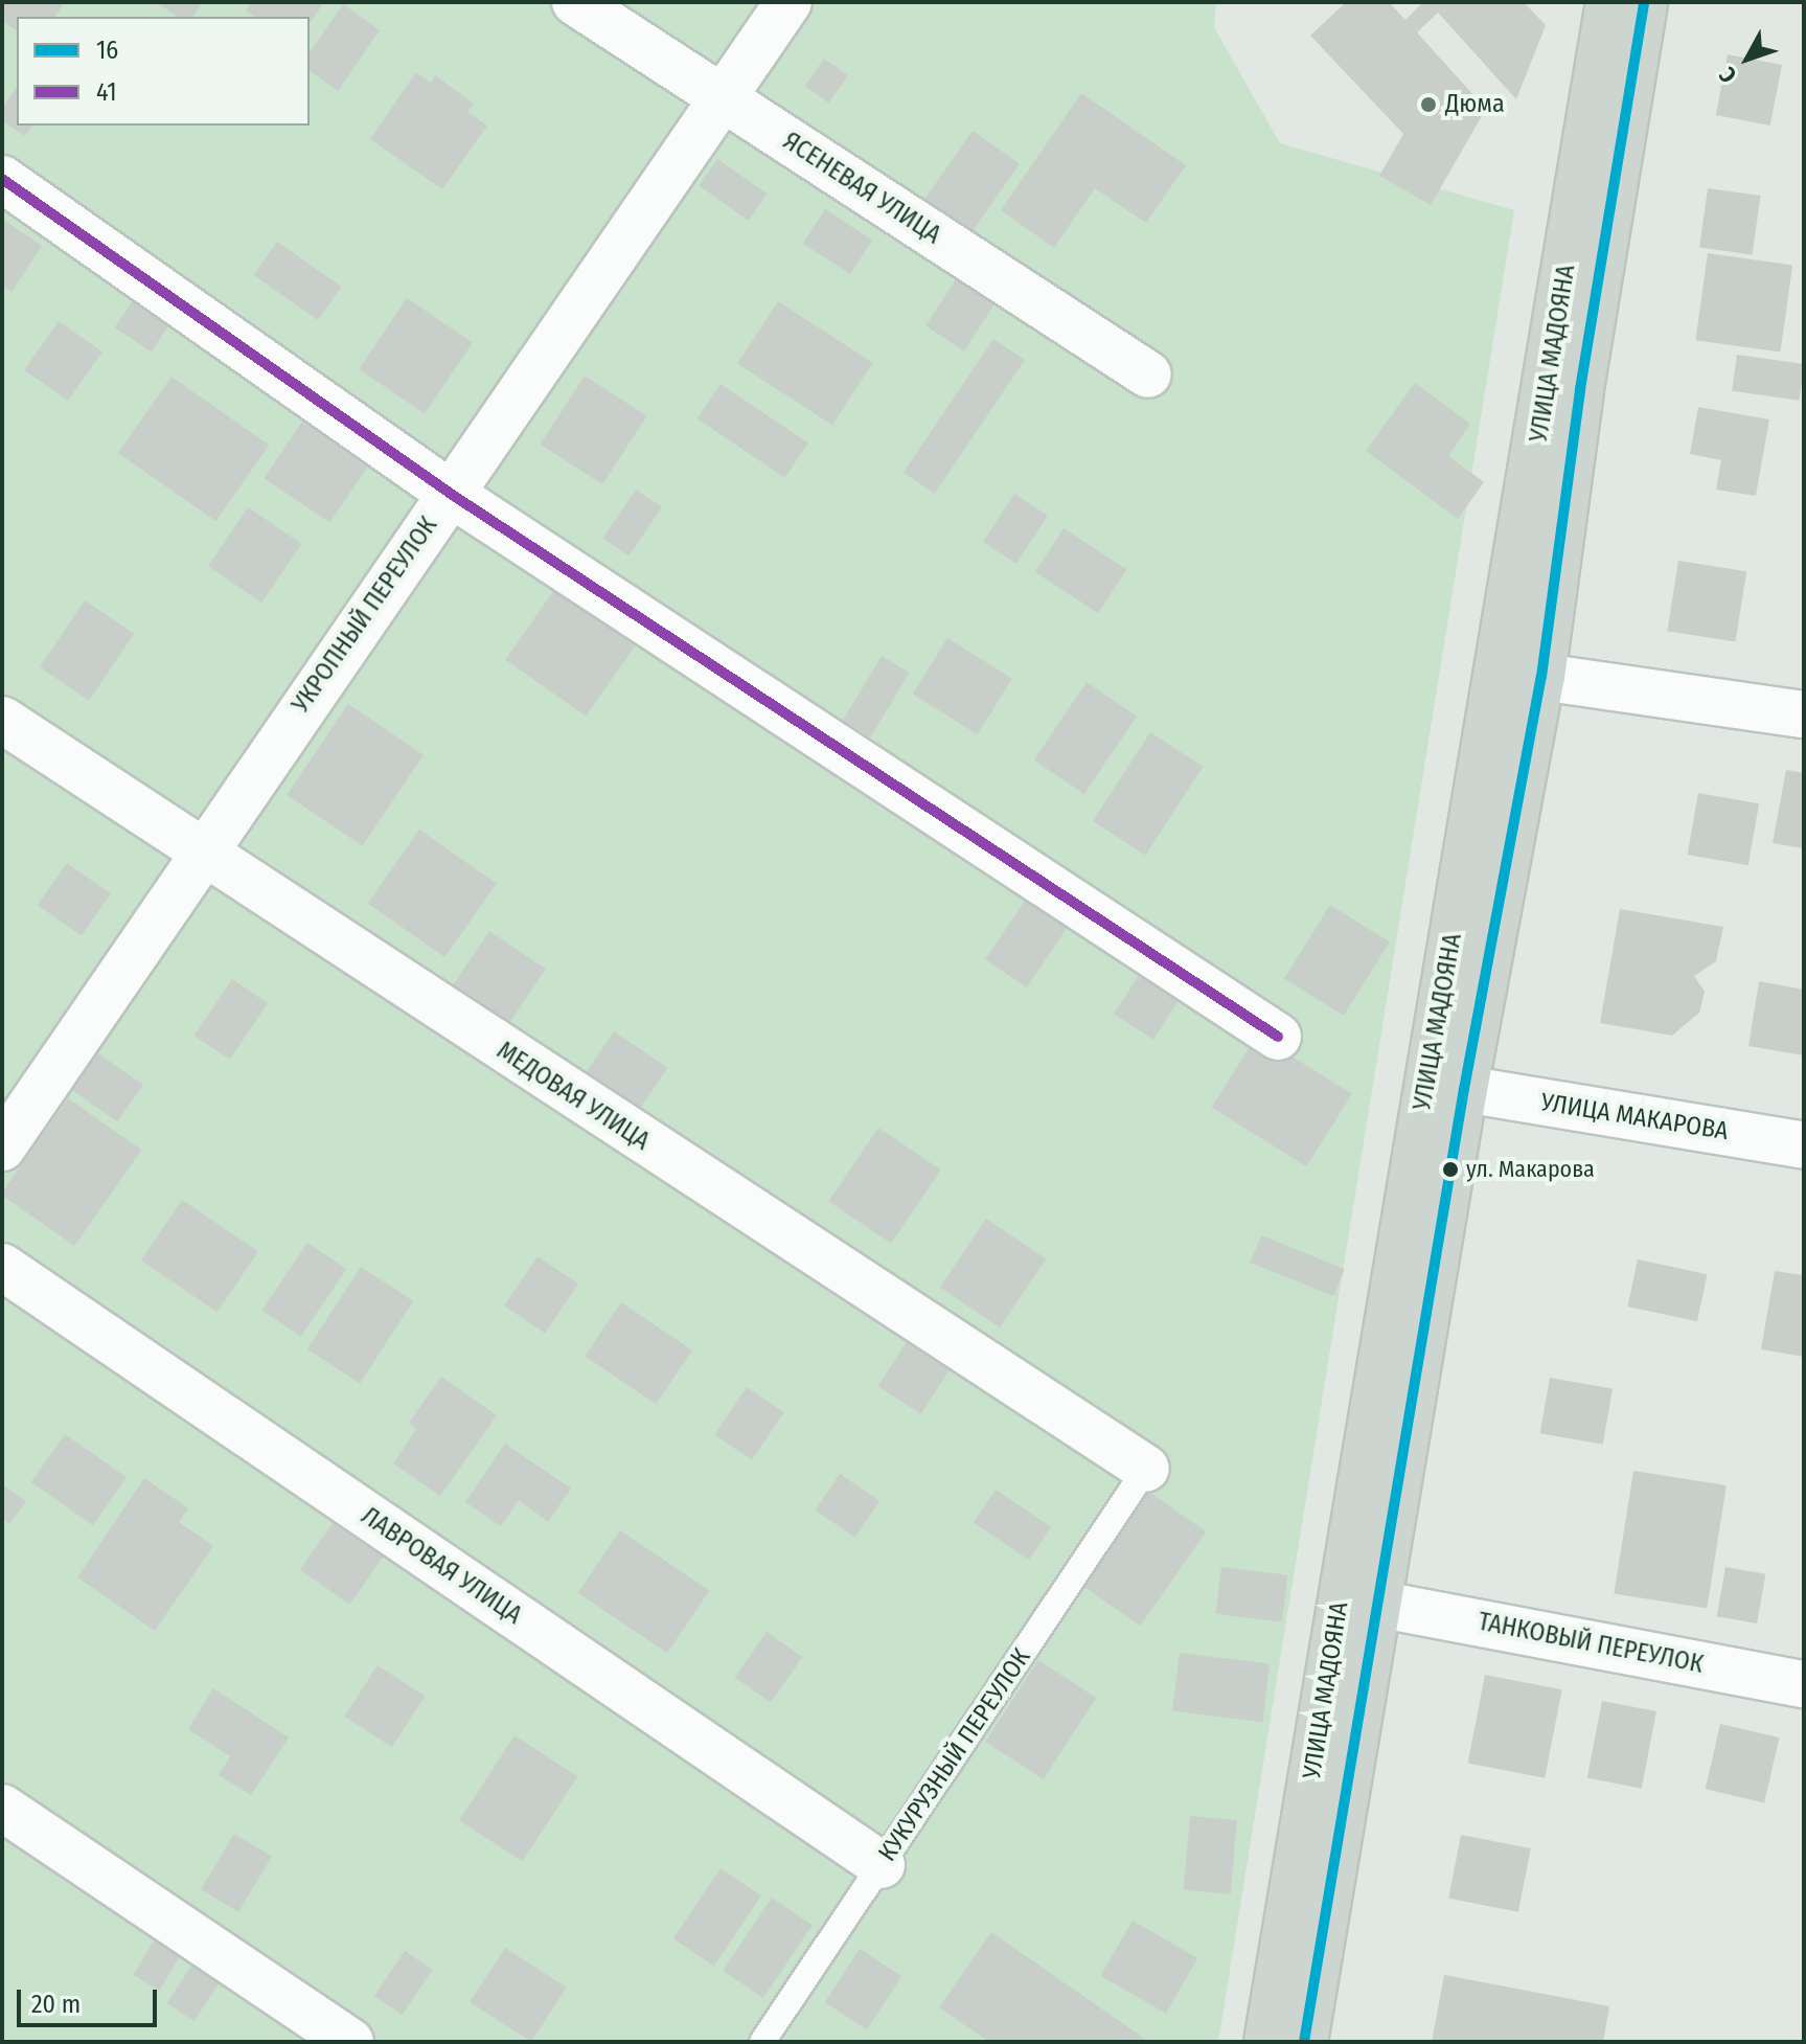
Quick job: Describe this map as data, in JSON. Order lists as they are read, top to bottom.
{
  "streets": {
    "main road": ["УЛИЦА МАДОЯНА"],
    "street": [
      "ЯСЕНЕВАЯ УЛИЦА",
      "УКРОПНЫЙ ПЕРЕУЛОК",
      "МЕДОВАЯ УЛИЦА",
      "УЛИЦА МАКАРОВА",
      "ЛАВРОВАЯ УЛИЦА",
      "ТАНКОВЫЙ ПЕРЕУЛОК"
    ],
    "lane": ["КУКУРУЗНЫЙ ПЕРЕУЛОК"]
  },
  "crossings": [
    ["ЯСЕНЕВАЯ УЛИЦА", "УКРОПНЫЙ ПЕРЕУЛОК"],
    ["УЛИЦА МАДОЯНА", "УЛИЦА МАКАРОВА"],
    ["УЛИЦА МАДОЯНА", "ТАНКОВЫЙ ПЕРЕУЛОК"],
    ["УКРОПНЫЙ ПЕРЕУЛОК", "МЕДОВАЯ УЛИЦА"],
    ["МЕДОВАЯ УЛИЦА", "КУКУРУЗНЫЙ ПЕРЕУЛОК"],
    ["ЛАВРОВАЯ УЛИЦА", "КУКУРУЗНЫЙ ПЕРЕУЛОК"]
  ],
  "places": ["Дюма", "ул. Макарова"],
  "lines": ["transit line 16", "transit line 41"],
  "legend": ["16", "41"],
  "scale_bar": "20 m",
  "north": "bottom left"
}
